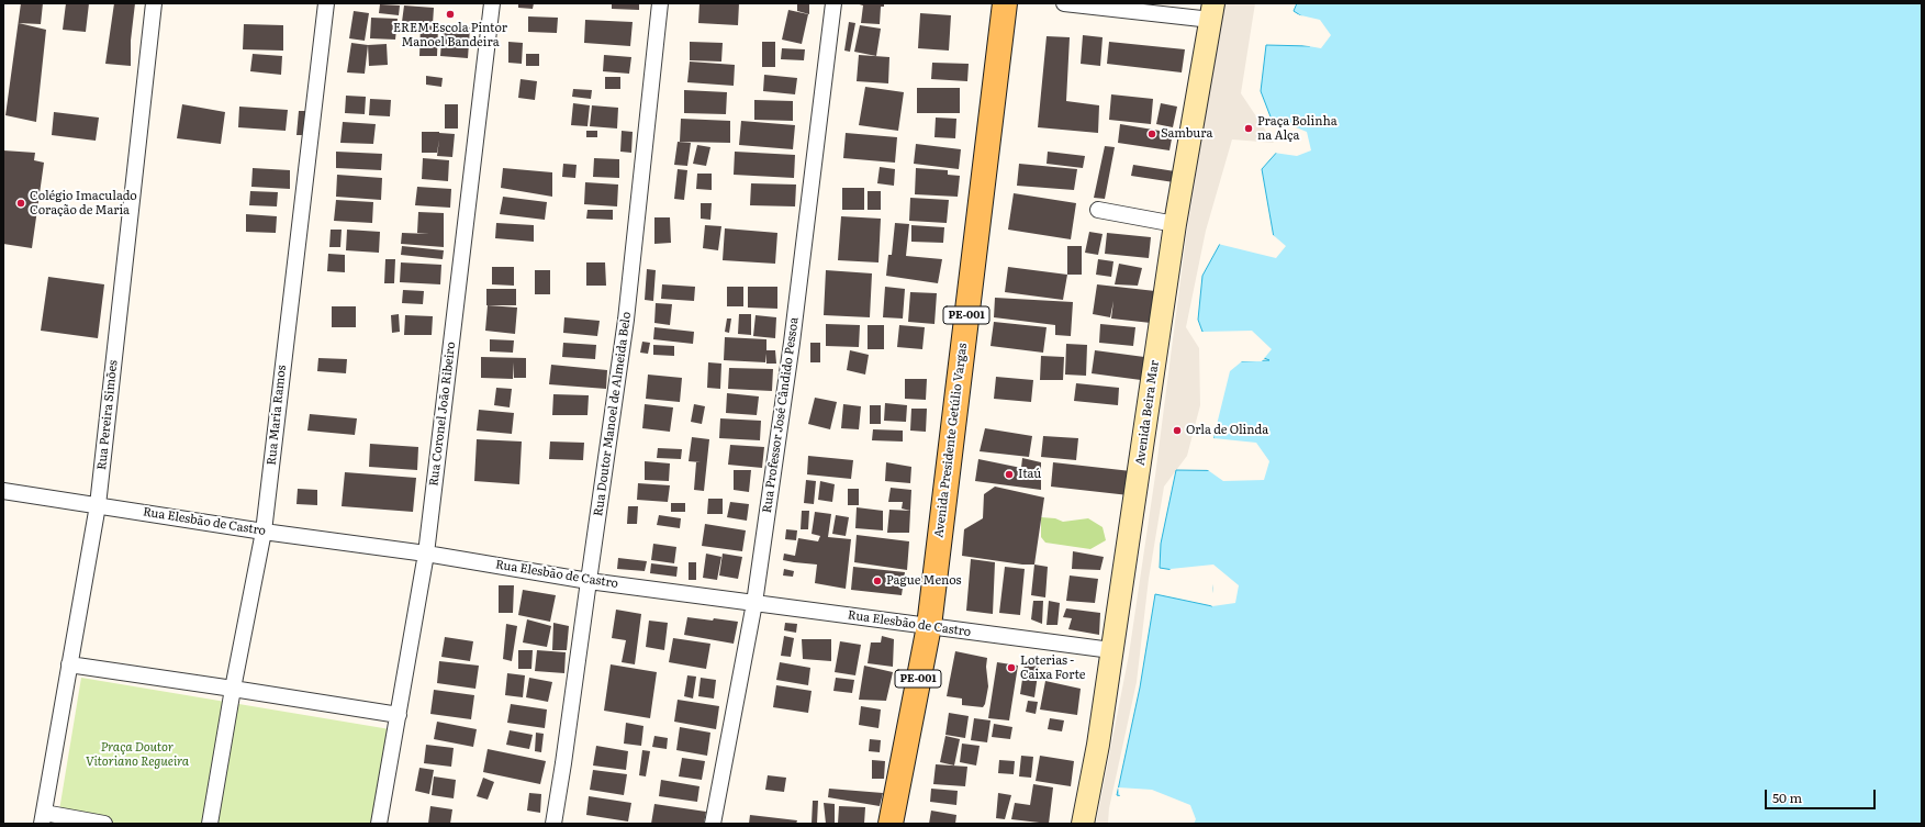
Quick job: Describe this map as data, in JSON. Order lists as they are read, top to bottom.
{
  "streets": {
    "main road": ["PE-001", "Avenida Beira Mar", "Avenida Presidente Getúlio Vargas"],
    "street": [
      "Rua Coronel João Ribeiro",
      "Rua Doutor Manoel de Almeida Belo",
      "Rua Pereira Simões",
      "Rua Maria Ramos",
      "Rua Professor José Cândido Pessoa",
      "Rua Elesbão de Castro"
    ]
  },
  "crossings": [
    ["Avenida Beira Mar", "Rua Elesbão de Castro"],
    ["Rua Coronel João Ribeiro", "Rua Elesbão de Castro"],
    ["Rua Doutor Manoel de Almeida Belo", "Rua Elesbão de Castro"],
    ["Rua Pereira Simões", "Rua Elesbão de Castro"],
    ["Rua Maria Ramos", "Rua Elesbão de Castro"],
    ["Rua Professor José Cândido Pessoa", "Rua Elesbão de Castro"],
    ["Avenida Presidente Getúlio Vargas", "Rua Elesbão de Castro"]
  ],
  "parks": ["Praça Doutor Vitoriano Regueira"],
  "places": [
    "EREM Escola Pintor Manoel Bandeira",
    "Praça Bolinha na Alça",
    "Sambura",
    "Colégio Imaculado Coração de Maria",
    "Orla de Olinda",
    "Itaú",
    "Pague Menos",
    "Loterias - Caixa Forte"
  ],
  "scale_bar": "50 m"
}
